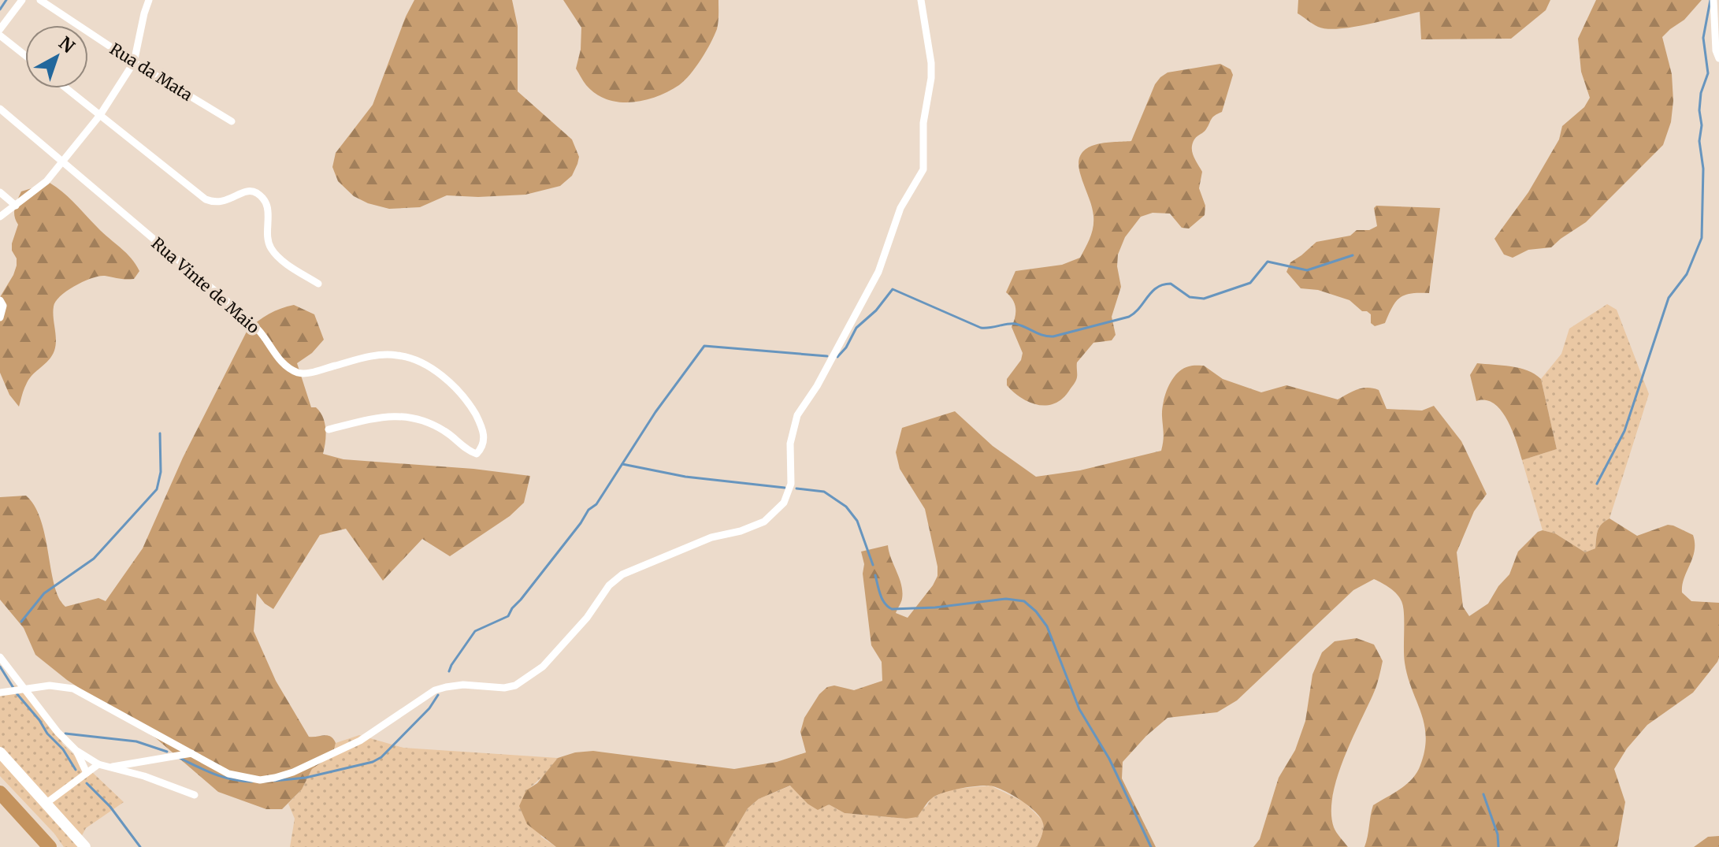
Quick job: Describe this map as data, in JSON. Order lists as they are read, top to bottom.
{
  "streets": {
    "street": ["Rua da Mata", "Rua Vinte de Maio"]
  },
  "north": "top right"
}
